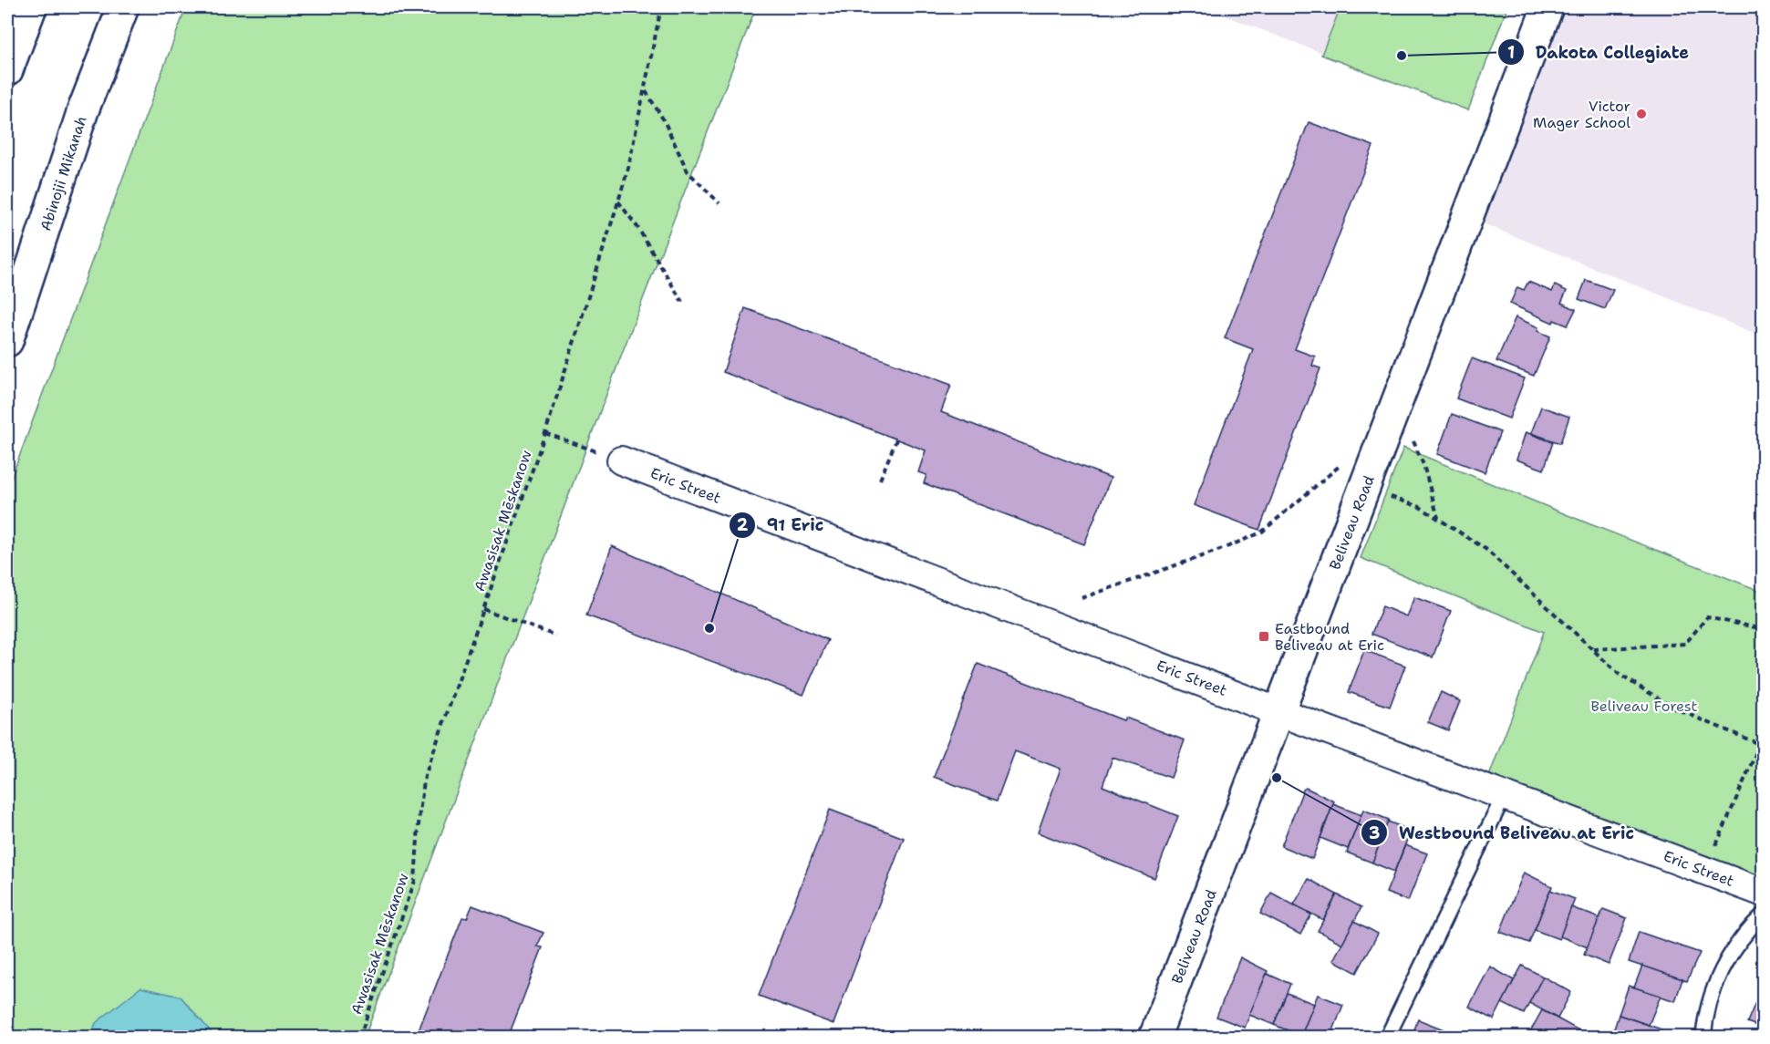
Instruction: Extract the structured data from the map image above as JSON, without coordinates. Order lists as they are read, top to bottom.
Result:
{
  "streets": {
    "street": ["Abinojii Mikanah", "Eric Street", "Beliveau Road"],
    "path": ["Awasisak Mēskanow"]
  },
  "crossings": [
    ["Eric Street", "Beliveau Road"]
  ],
  "parks": ["Beliveau Forest"],
  "places": {
    "other": [
      "Dakota Collegiate",
      "Victor Mager School",
      "91 Eric",
      "Westbound Beliveau at Eric"
    ],
    "transit": ["Eastbound Beliveau at Eric"]
  }
}
